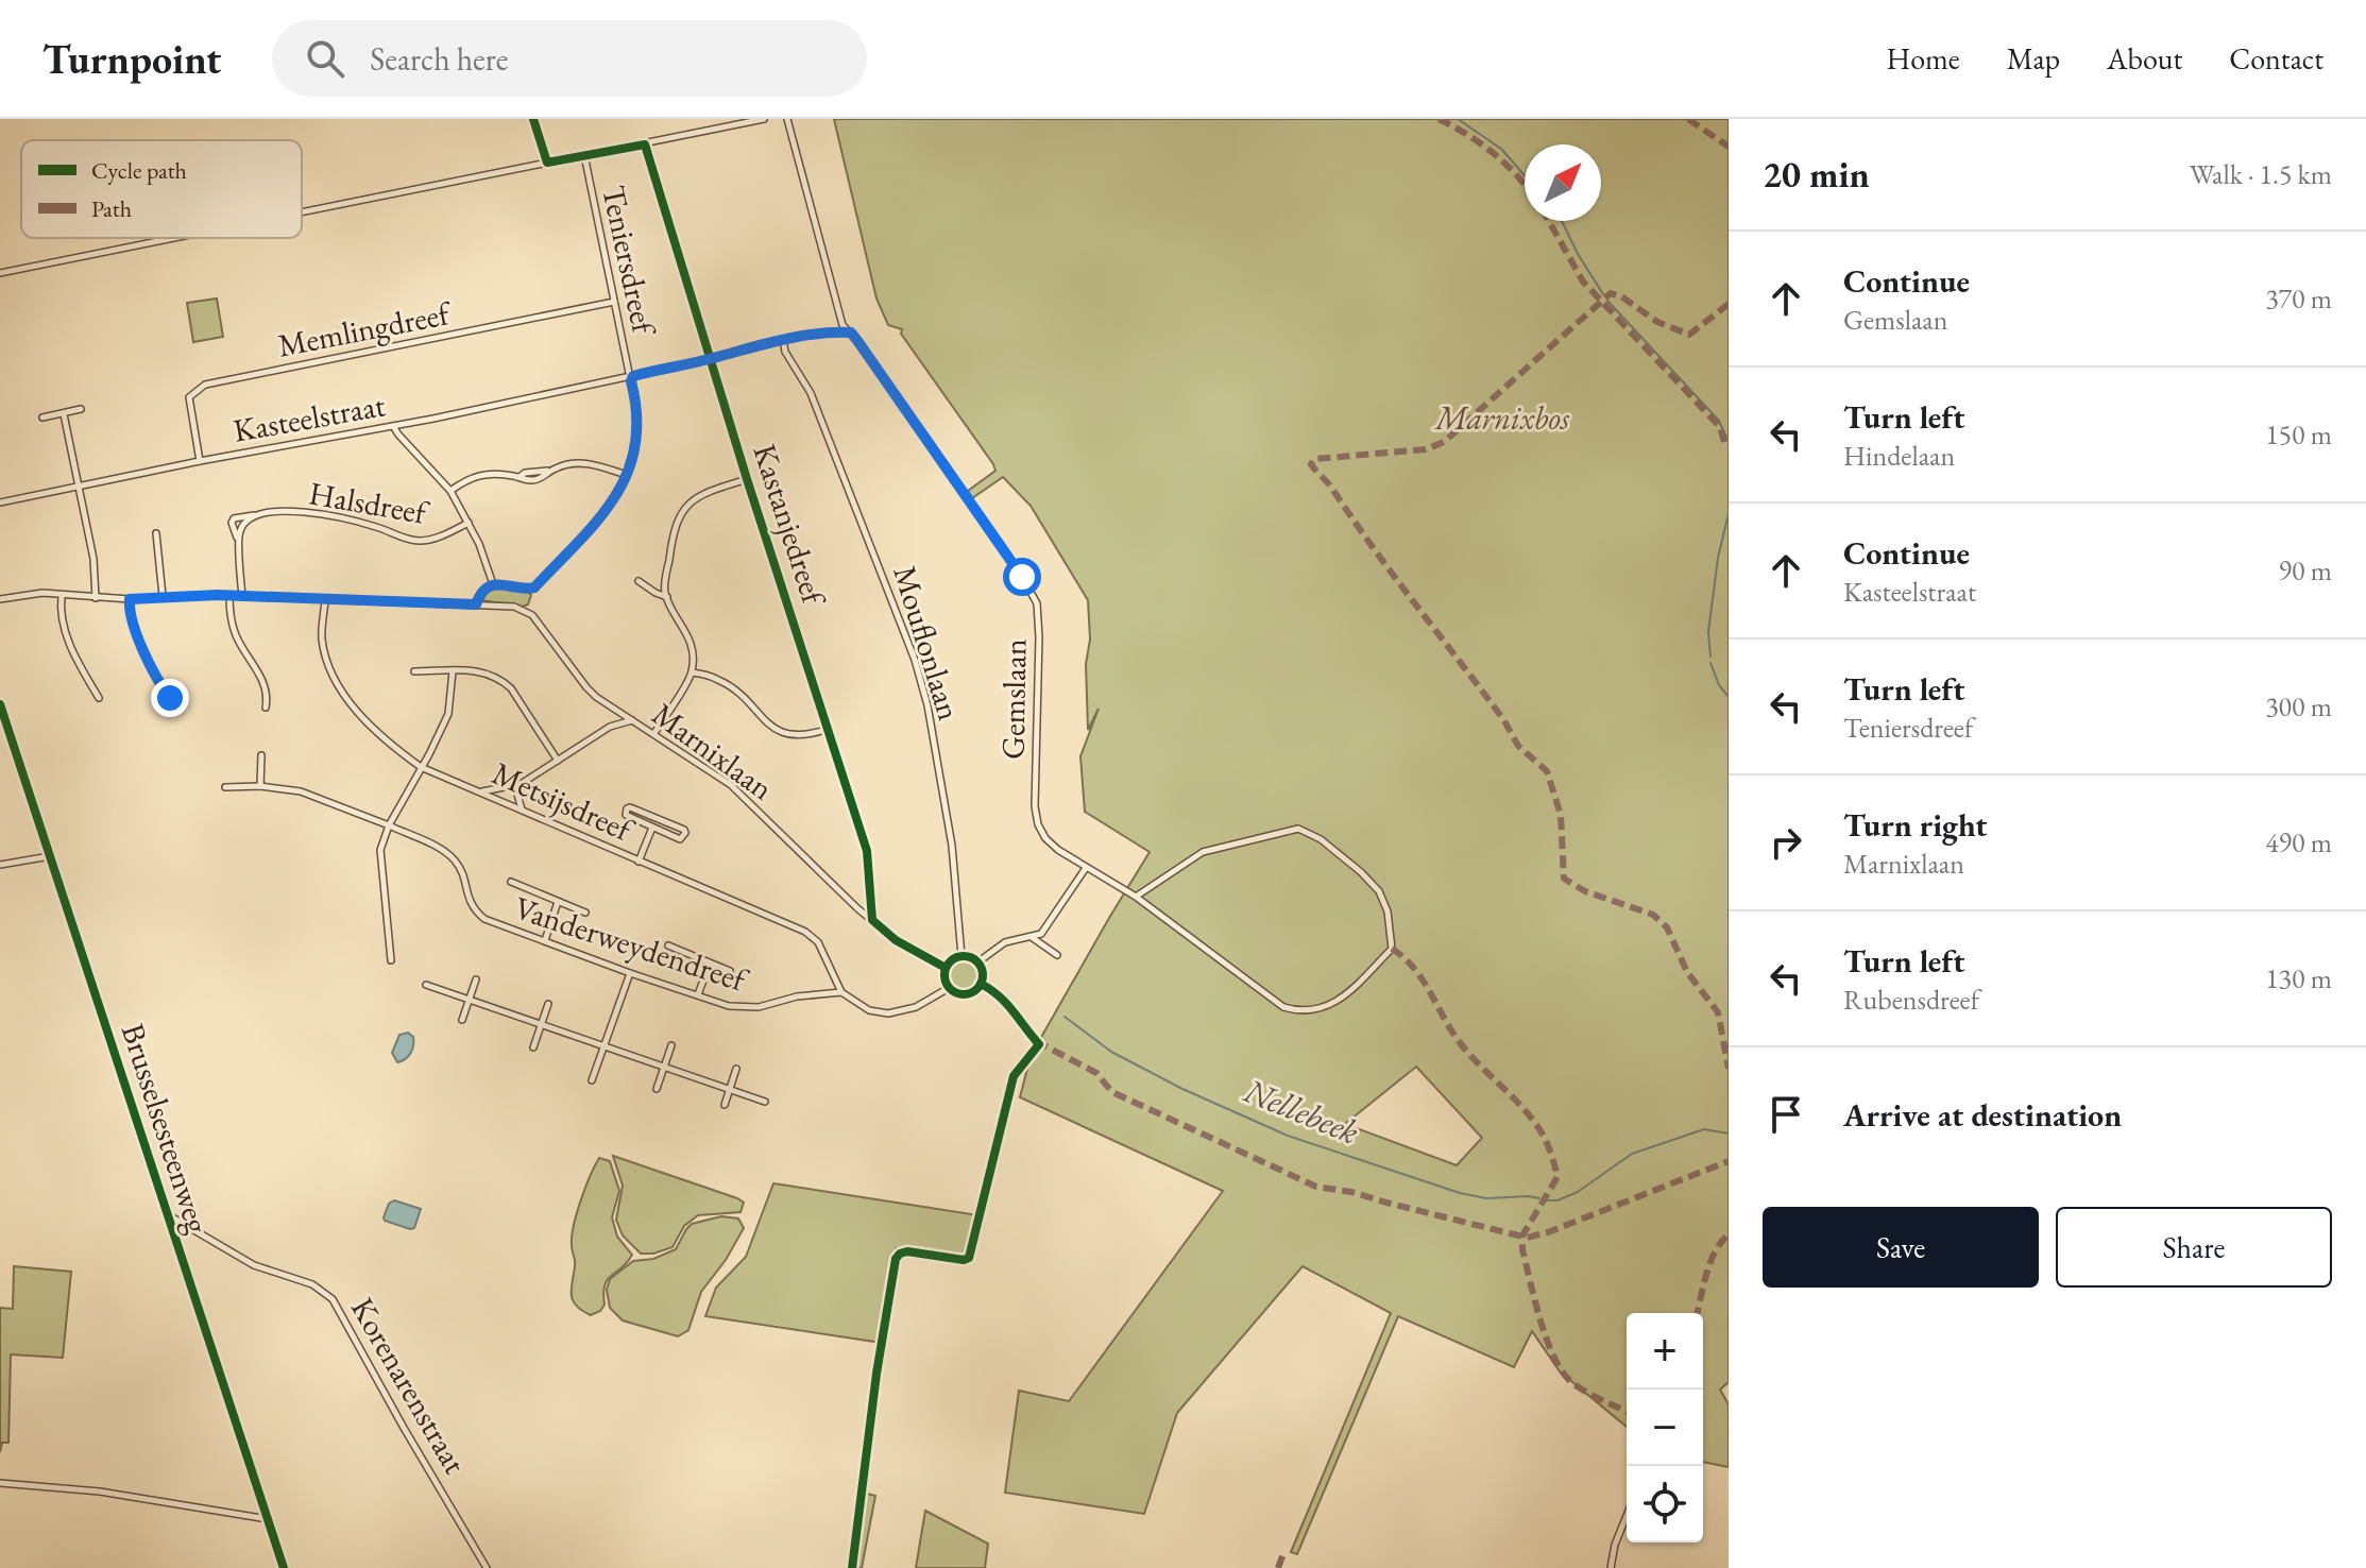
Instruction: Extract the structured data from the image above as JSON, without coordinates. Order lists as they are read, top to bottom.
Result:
{
  "streets": {
    "main road": ["Brusselsesteenweg"],
    "street": [
      "Teniersdreef",
      "Memlingdreef",
      "Kasteelstraat",
      "Halsdreef",
      "Kastanjedreef",
      "Mouflonlaan",
      "Gemslaan",
      "Marnixlaan",
      "Metsijsdreef",
      "Vanderweydendreef",
      "Korenarenstraat"
    ]
  },
  "crossings": [
    ["Teniersdreef", "Memlingdreef"],
    ["Teniersdreef", "Kasteelstraat"],
    ["Memlingdreef", "Kasteelstraat"],
    ["Kasteelstraat", "Kastanjedreef"],
    ["Kasteelstraat", "Mouflonlaan"],
    ["Kasteelstraat", "Gemslaan"],
    ["Kastanjedreef", "Marnixlaan"],
    ["Mouflonlaan", "Marnixlaan"],
    ["Marnixlaan", "Metsijsdreef"],
    ["Metsijsdreef", "Vanderweydendreef"],
    ["Brusselsesteenweg", "Korenarenstraat"]
  ],
  "water": ["Nellebeek"],
  "parks": ["Marnixbos"],
  "legend": ["Cycle path", "Path"],
  "north": "top right",
  "page": {
    "header": "Turnpoint",
    "search": "Search here",
    "nav": [
      "Home",
      "Map",
      "About",
      "Contact"
    ],
    "heading": ["20 min", "Walk · 1.5 km"],
    "list": [
      ["Continue", "Gemslaan", "370 m"],
      ["Turn left", "Hindelaan", "150 m"],
      ["Continue", "Kasteelstraat", "90 m"],
      ["Turn left", "Teniersdreef", "300 m"],
      ["Turn right", "Marnixlaan", "490 m"],
      ["Turn left", "Rubensdreef", "130 m"],
      "Arrive at destination"
    ],
    "buttons": ["Save", "Share"],
    "map_buttons": ["+", "−"]
  }
}
